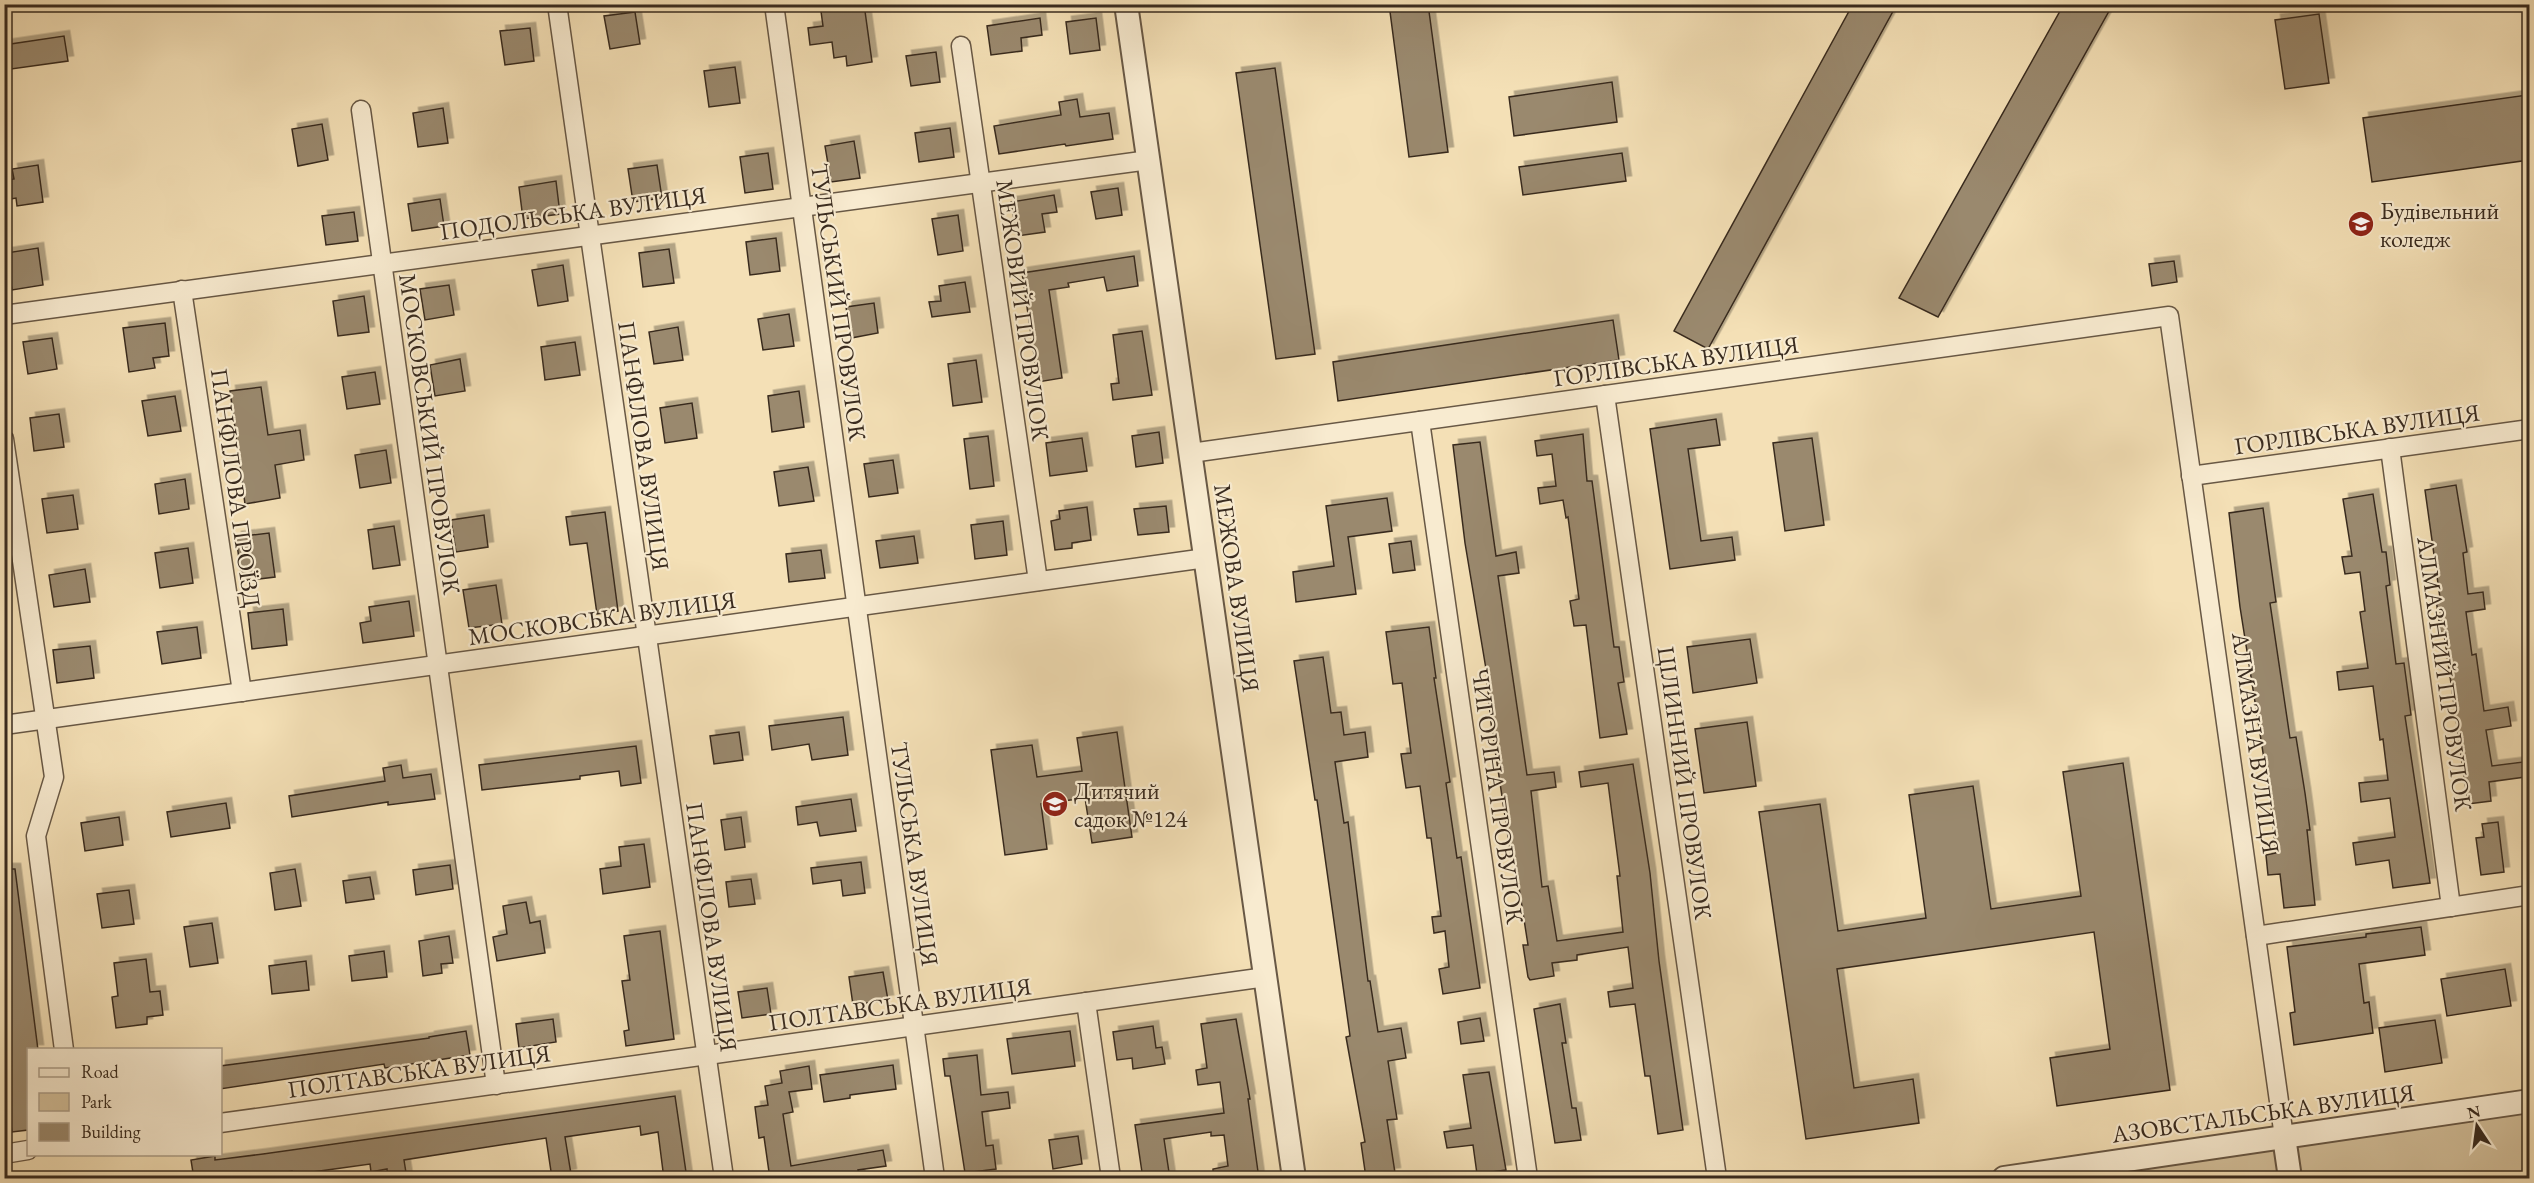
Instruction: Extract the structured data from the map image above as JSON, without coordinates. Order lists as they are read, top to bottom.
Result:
{
  "streets": {
    "street": [
      "ПОДОЛЬСЬКА ВУЛИЦЯ",
      "ТУЛЬСЬКИЙ ПРОВУЛОК",
      "МЕЖОВИЙ ПРОВУЛОК",
      "ГОРЛІВСЬКА ВУЛИЦЯ",
      "МОСКОВСЬКИЙ ПРОВУЛОК",
      "ПАНФІЛОВА ВУЛИЦЯ",
      "ПАНФІЛОВА ПРОЇЗД",
      "МЕЖОВА ВУЛИЦЯ",
      "МОСКОВСЬКА ВУЛИЦЯ",
      "АЛМАЗНИЙ ПРОВУЛОК",
      "АЛМАЗНА ВУЛИЦЯ",
      "ЦІЛИННИЙ ПРОВУЛОК",
      "ЧИГОРІНА ПРОВУЛОК",
      "ТУЛЬСЬКА ВУЛИЦЯ",
      "ПОЛТАВСЬКА ВУЛИЦЯ",
      "АЗОВСТАЛЬСЬКА ВУЛИЦЯ"
    ]
  },
  "crossings": [
    ["ПОДОЛЬСЬКА ВУЛИЦЯ", "ТУЛЬСЬКИЙ ПРОВУЛОК"],
    ["ПОДОЛЬСЬКА ВУЛИЦЯ", "МЕЖОВИЙ ПРОВУЛОК"],
    ["ПОДОЛЬСЬКА ВУЛИЦЯ", "МОСКОВСЬКИЙ ПРОВУЛОК"],
    ["ПОДОЛЬСЬКА ВУЛИЦЯ", "ПАНФІЛОВА ВУЛИЦЯ"],
    ["ПОДОЛЬСЬКА ВУЛИЦЯ", "ПАНФІЛОВА ПРОЇЗД"],
    ["ПОДОЛЬСЬКА ВУЛИЦЯ", "МЕЖОВА ВУЛИЦЯ"],
    ["ТУЛЬСЬКИЙ ПРОВУЛОК", "МОСКОВСЬКА ВУЛИЦЯ"],
    ["ТУЛЬСЬКИЙ ПРОВУЛОК", "ТУЛЬСЬКА ВУЛИЦЯ"],
    ["МЕЖОВИЙ ПРОВУЛОК", "МОСКОВСЬКА ВУЛИЦЯ"],
    ["ГОРЛІВСЬКА ВУЛИЦЯ", "МЕЖОВА ВУЛИЦЯ"],
    ["ГОРЛІВСЬКА ВУЛИЦЯ", "АЛМАЗНИЙ ПРОВУЛОК"],
    ["ГОРЛІВСЬКА ВУЛИЦЯ", "АЛМАЗНА ВУЛИЦЯ"],
    ["ГОРЛІВСЬКА ВУЛИЦЯ", "ЦІЛИННИЙ ПРОВУЛОК"],
    ["ГОРЛІВСЬКА ВУЛИЦЯ", "ЧИГОРІНА ПРОВУЛОК"],
    ["МОСКОВСЬКИЙ ПРОВУЛОК", "МОСКОВСЬКА ВУЛИЦЯ"],
    ["МОСКОВСЬКИЙ ПРОВУЛОК", "ПОЛТАВСЬКА ВУЛИЦЯ"],
    ["ПАНФІЛОВА ВУЛИЦЯ", "МОСКОВСЬКА ВУЛИЦЯ"],
    ["ПАНФІЛОВА ВУЛИЦЯ", "ПОЛТАВСЬКА ВУЛИЦЯ"],
    ["ПАНФІЛОВА ПРОЇЗД", "МОСКОВСЬКА ВУЛИЦЯ"],
    ["МЕЖОВА ВУЛИЦЯ", "МОСКОВСЬКА ВУЛИЦЯ"],
    ["МЕЖОВА ВУЛИЦЯ", "ПОЛТАВСЬКА ВУЛИЦЯ"],
    ["МОСКОВСЬКА ВУЛИЦЯ", "ТУЛЬСЬКА ВУЛИЦЯ"],
    ["АЛМАЗНА ВУЛИЦЯ", "АЗОВСТАЛЬСЬКА ВУЛИЦЯ"],
    ["ТУЛЬСЬКА ВУЛИЦЯ", "ПОЛТАВСЬКА ВУЛИЦЯ"]
  ],
  "places": {
    "school or university": ["Будівельний коледж", "Дитячий садок №124"]
  },
  "legend": ["Road", "Park", "Building"],
  "north": "top"
}
